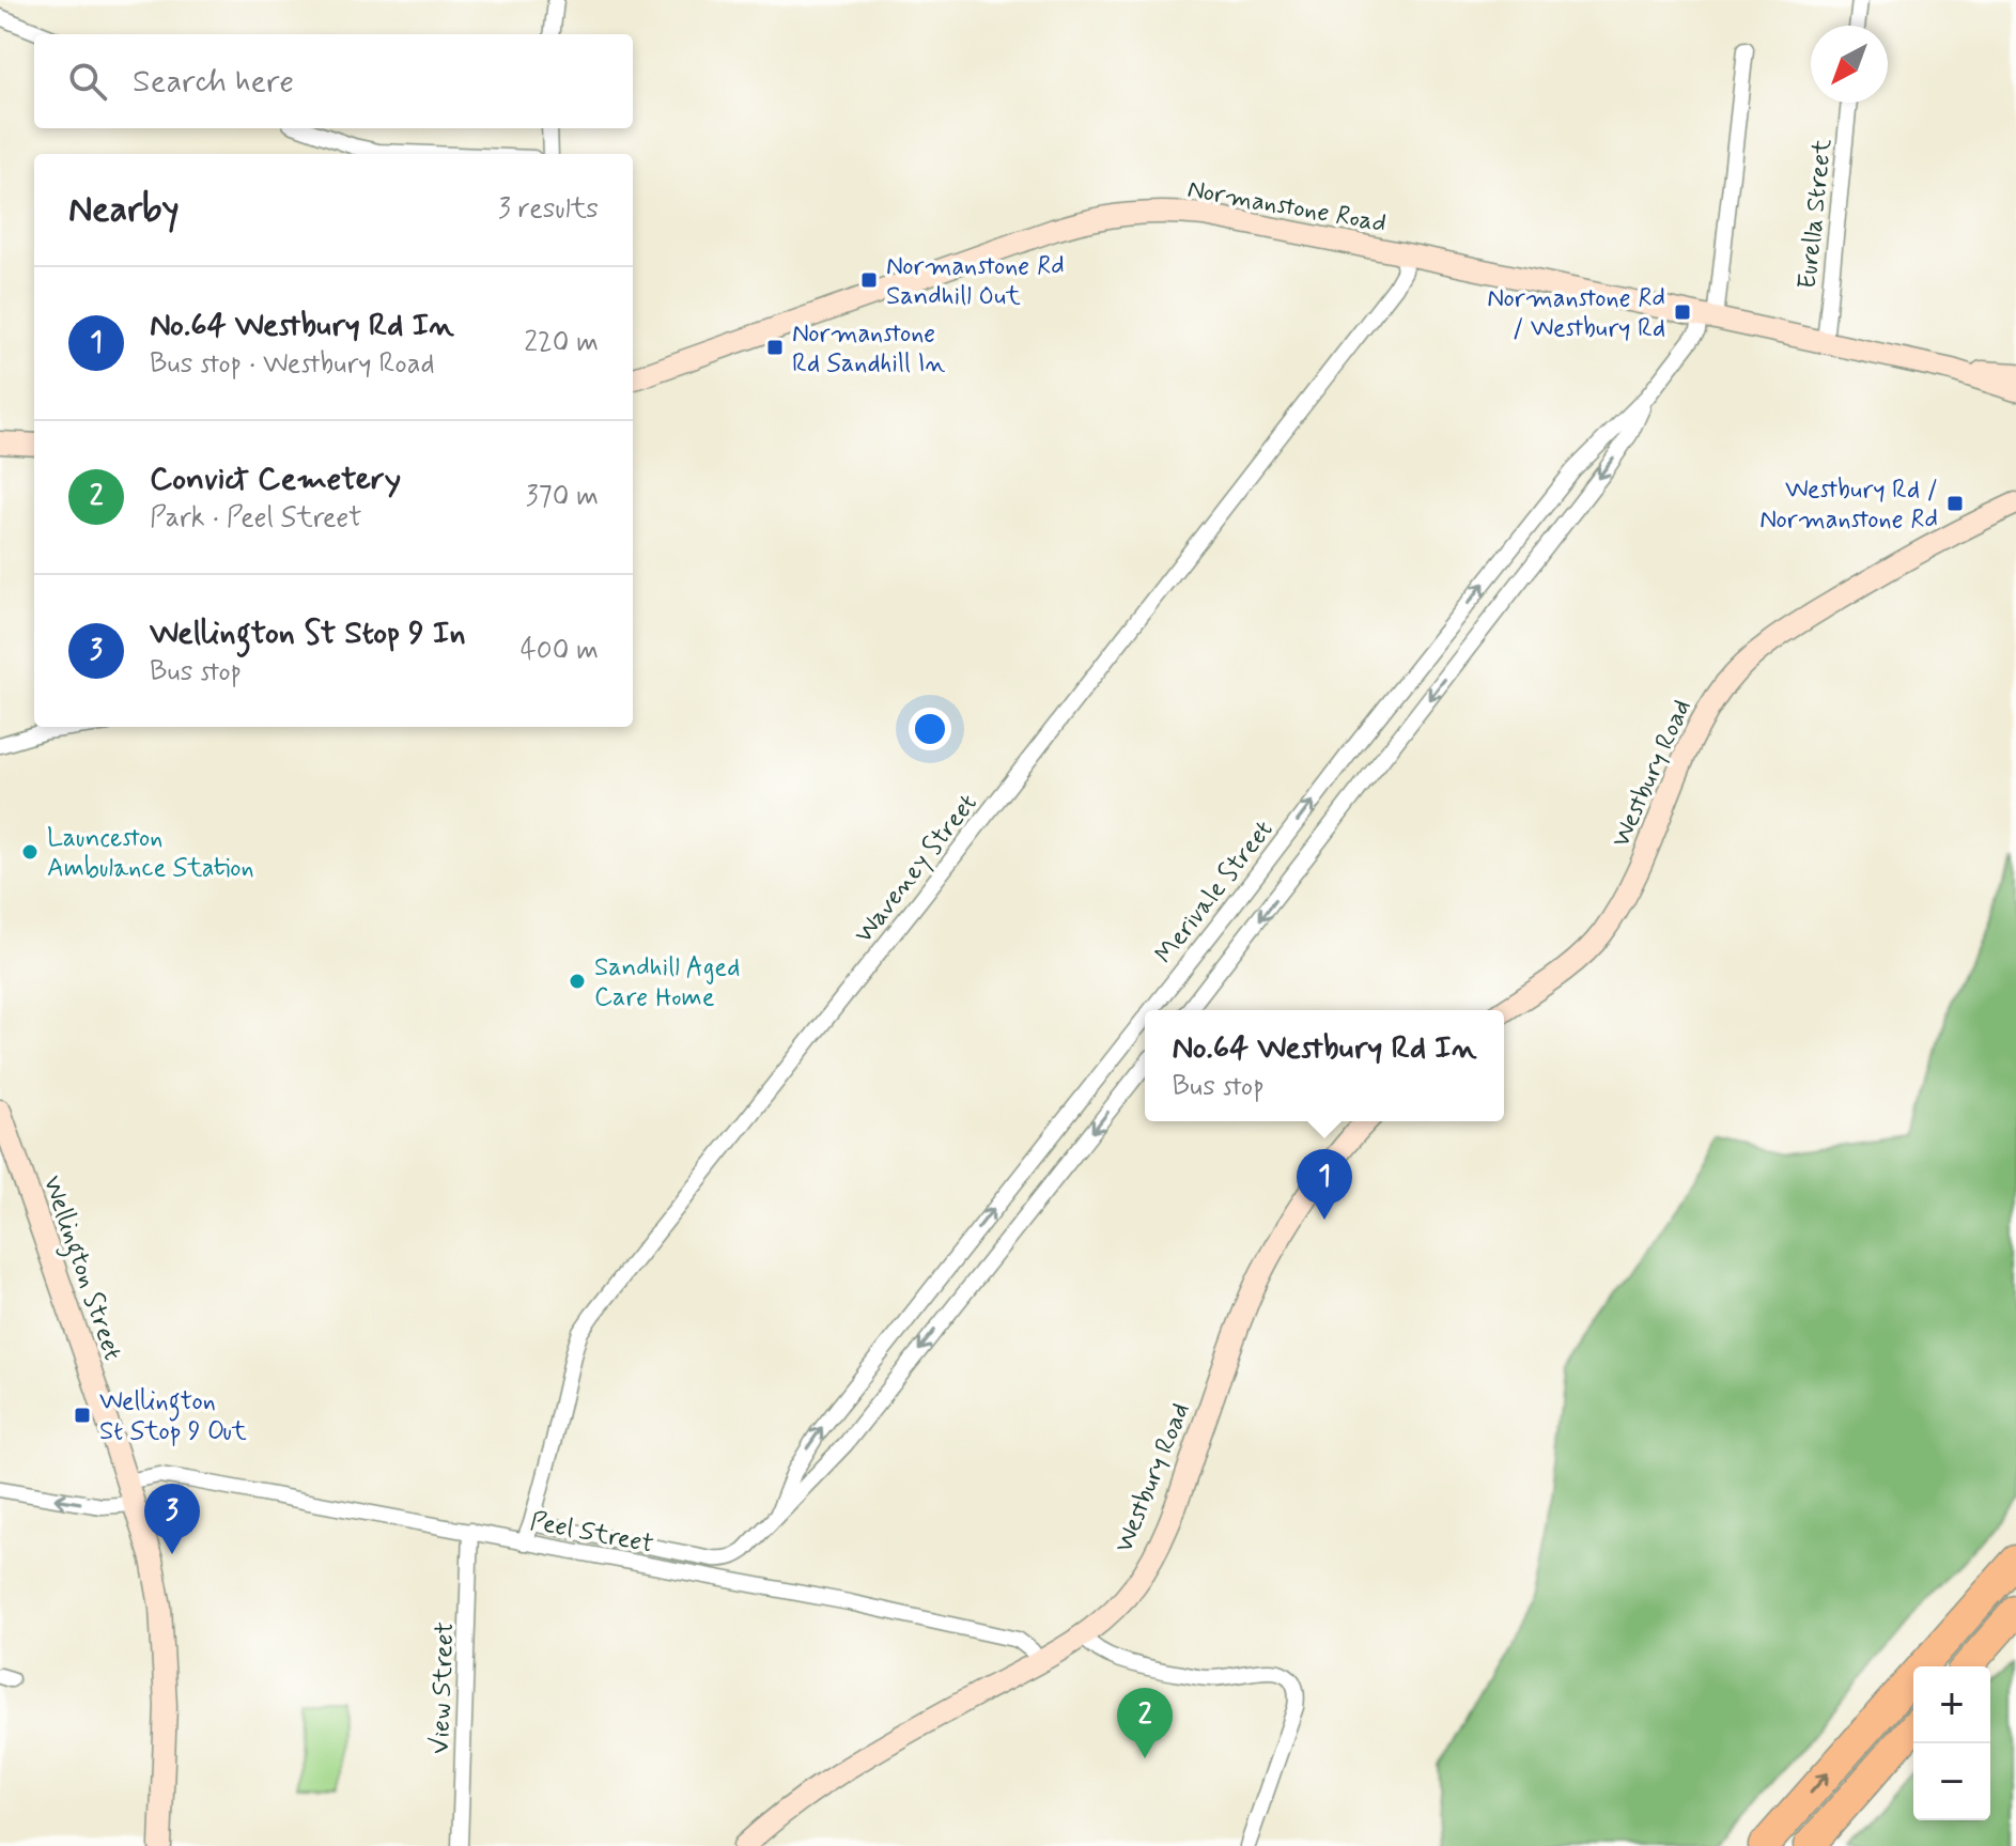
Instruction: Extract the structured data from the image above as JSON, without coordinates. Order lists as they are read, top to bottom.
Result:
{
  "streets": {
    "main road": ["Normanstone Road", "Westbury Road", "Wellington Street"],
    "street": [
      "Eurella Street",
      "Waveney Street",
      "Merivale Street",
      "Peel Street",
      "View Street"
    ]
  },
  "crossings": [
    ["Normanstone Road", "Eurella Street"],
    ["Normanstone Road", "Waveney Street"],
    ["Normanstone Road", "Merivale Street"],
    ["Westbury Road", "Peel Street"],
    ["Waveney Street", "Merivale Street"],
    ["Waveney Street", "Peel Street"],
    ["Wellington Street", "Peel Street"],
    ["Peel Street", "View Street"]
  ],
  "places": {
    "transit": [
      "Normanstone Rd Sandhill Out",
      "Normanstone Rd / Westbury Rd",
      "Normanstone Rd Sandhill In",
      "Westbury Rd / Normanstone Rd",
      "Wellington St Stop 9 Out"
    ],
    "other": ["Launceston Ambulance Station", "Sandhill Aged Care Home"]
  },
  "north": "bottom left",
  "page": {
    "search": "Search here",
    "heading": ["Nearby", "3 results"],
    "list": [
      {
        "mark": "1",
        "name": "No.64 Westbury Rd In",
        "note": "Bus stop · Westbury Road",
        "value": "220 m"
      },
      {
        "mark": "2",
        "name": "Convict Cemetery",
        "note": "Park · Peel Street",
        "value": "370 m"
      },
      {
        "mark": "3",
        "name": "Wellington St Stop 9 In",
        "note": "Bus stop",
        "value": "400 m"
      }
    ],
    "popup": ["No.64 Westbury Rd In", "Bus stop"],
    "pins": ["1", "3", "2"],
    "map_buttons": ["+", "−"]
  }
}
